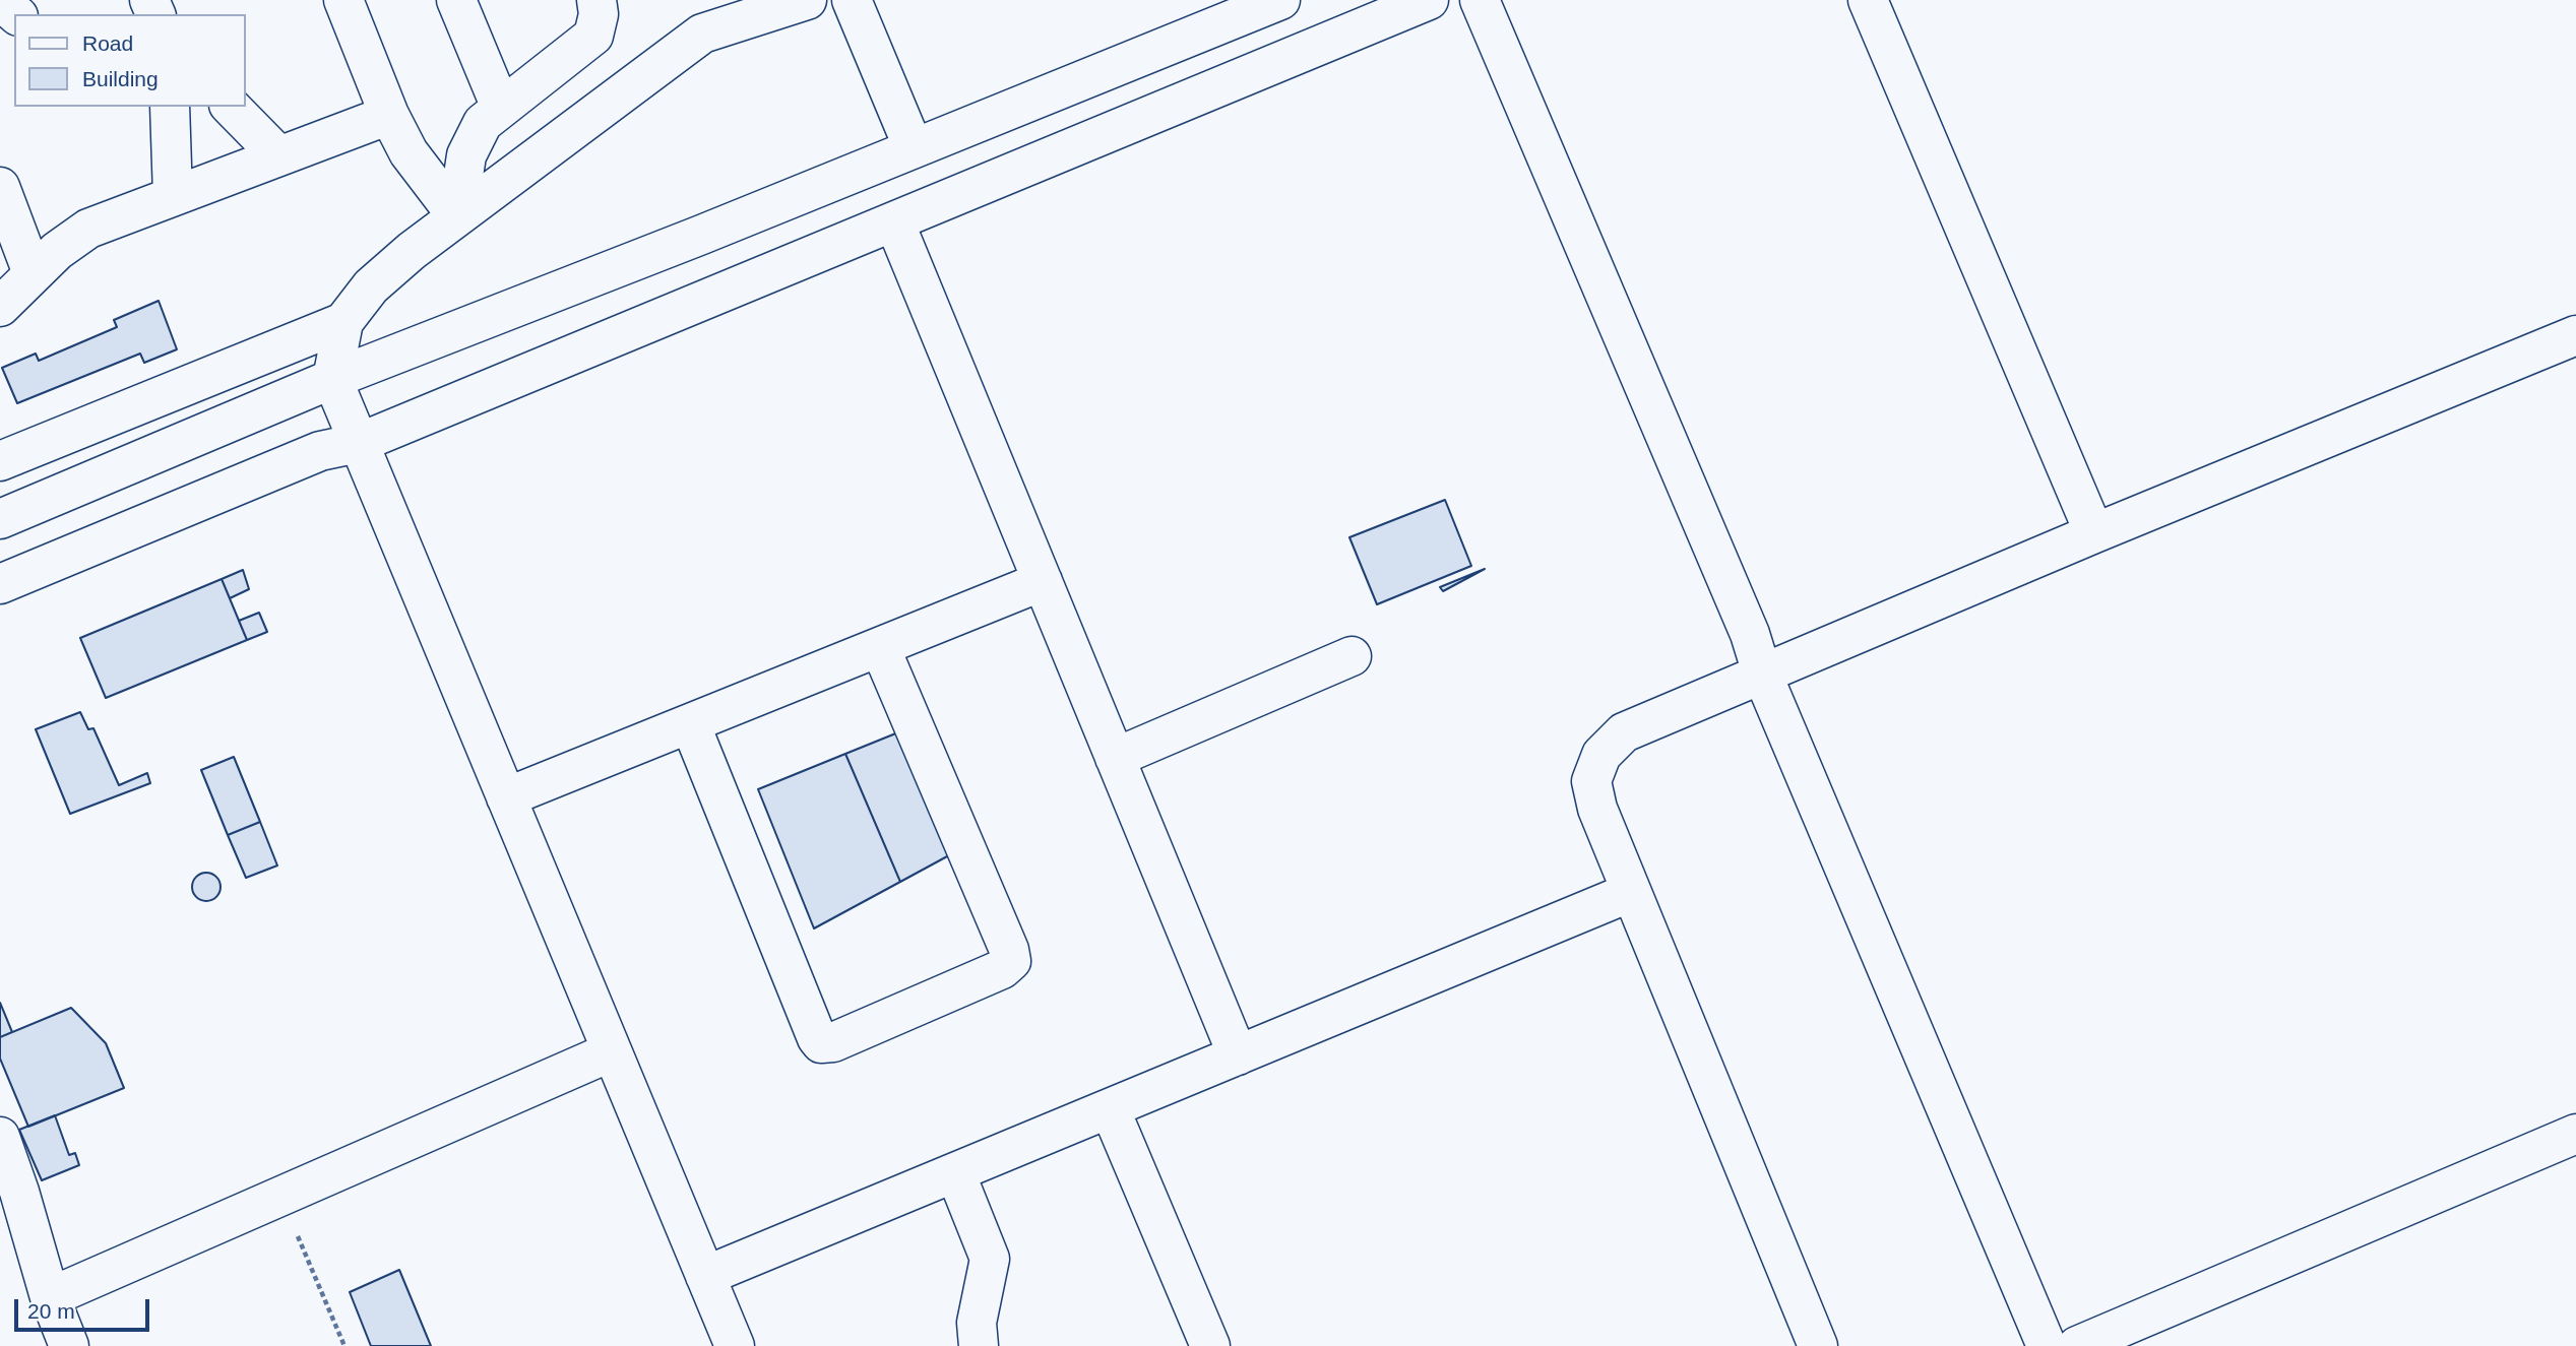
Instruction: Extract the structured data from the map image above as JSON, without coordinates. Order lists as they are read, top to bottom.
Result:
{
  "legend": ["Road", "Building"],
  "scale_bar": "20 m"
}
